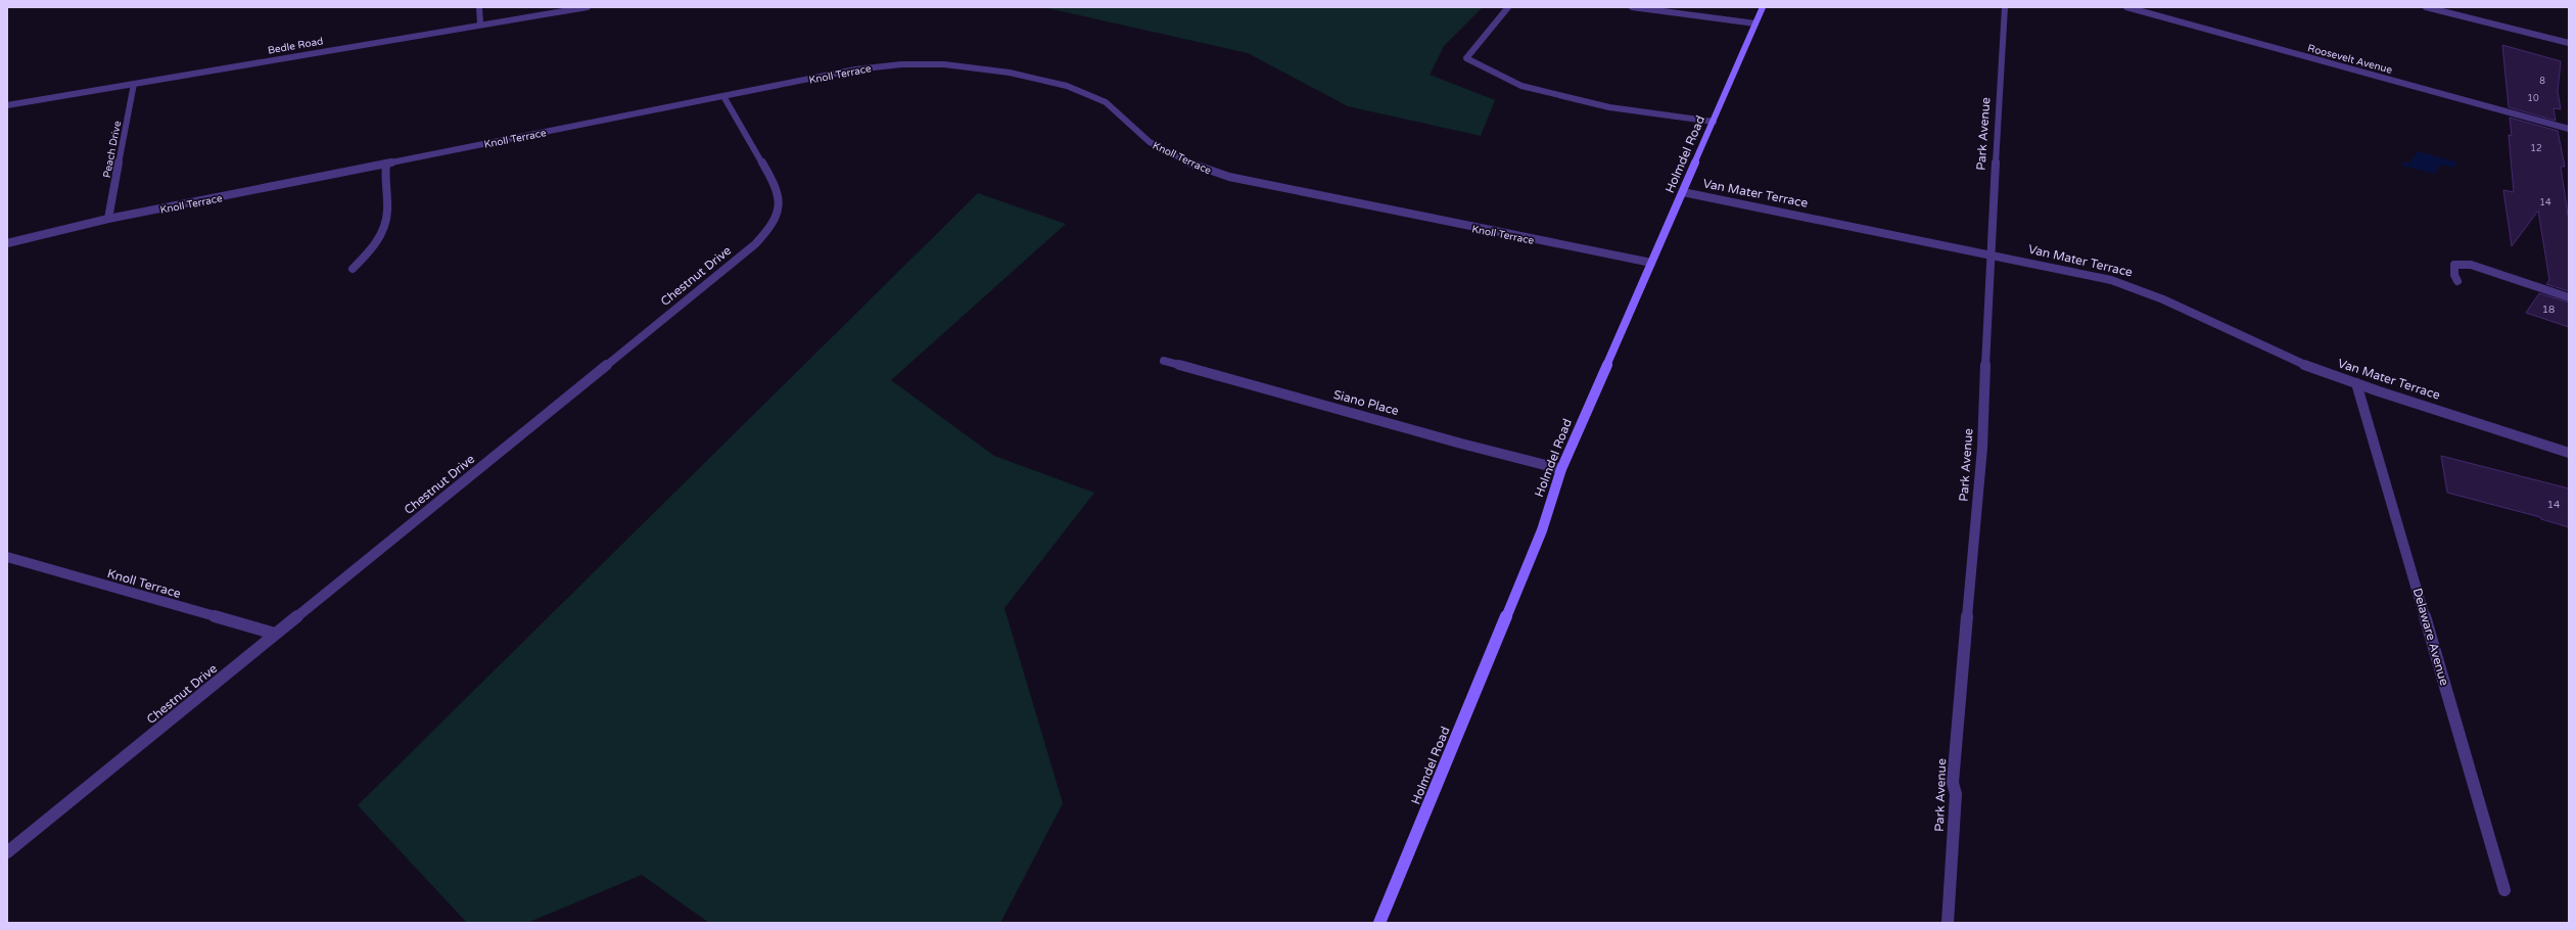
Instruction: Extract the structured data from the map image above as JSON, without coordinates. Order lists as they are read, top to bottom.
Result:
{
  "streets": {
    "main road": ["Holmdel Road"],
    "street": [
      "Bedle Road",
      "Roosevelt Avenue",
      "Knoll Terrace",
      "Park Avenue",
      "Peach Drive",
      "Van Mater Terrace",
      "Chestnut Drive",
      "Siano Place",
      "Delaware Avenue"
    ]
  },
  "crossings": [
    ["Bedle Road", "Peach Drive"],
    ["Knoll Terrace", "Peach Drive"],
    ["Knoll Terrace", "Holmdel Road"],
    ["Knoll Terrace", "Chestnut Drive"],
    ["Park Avenue", "Van Mater Terrace"],
    ["Holmdel Road", "Van Mater Terrace"],
    ["Holmdel Road", "Siano Place"],
    ["Van Mater Terrace", "Delaware Avenue"]
  ],
  "house_numbers": [
    "8",
    "10",
    "12",
    "14",
    "18",
    "14"
  ]
}
